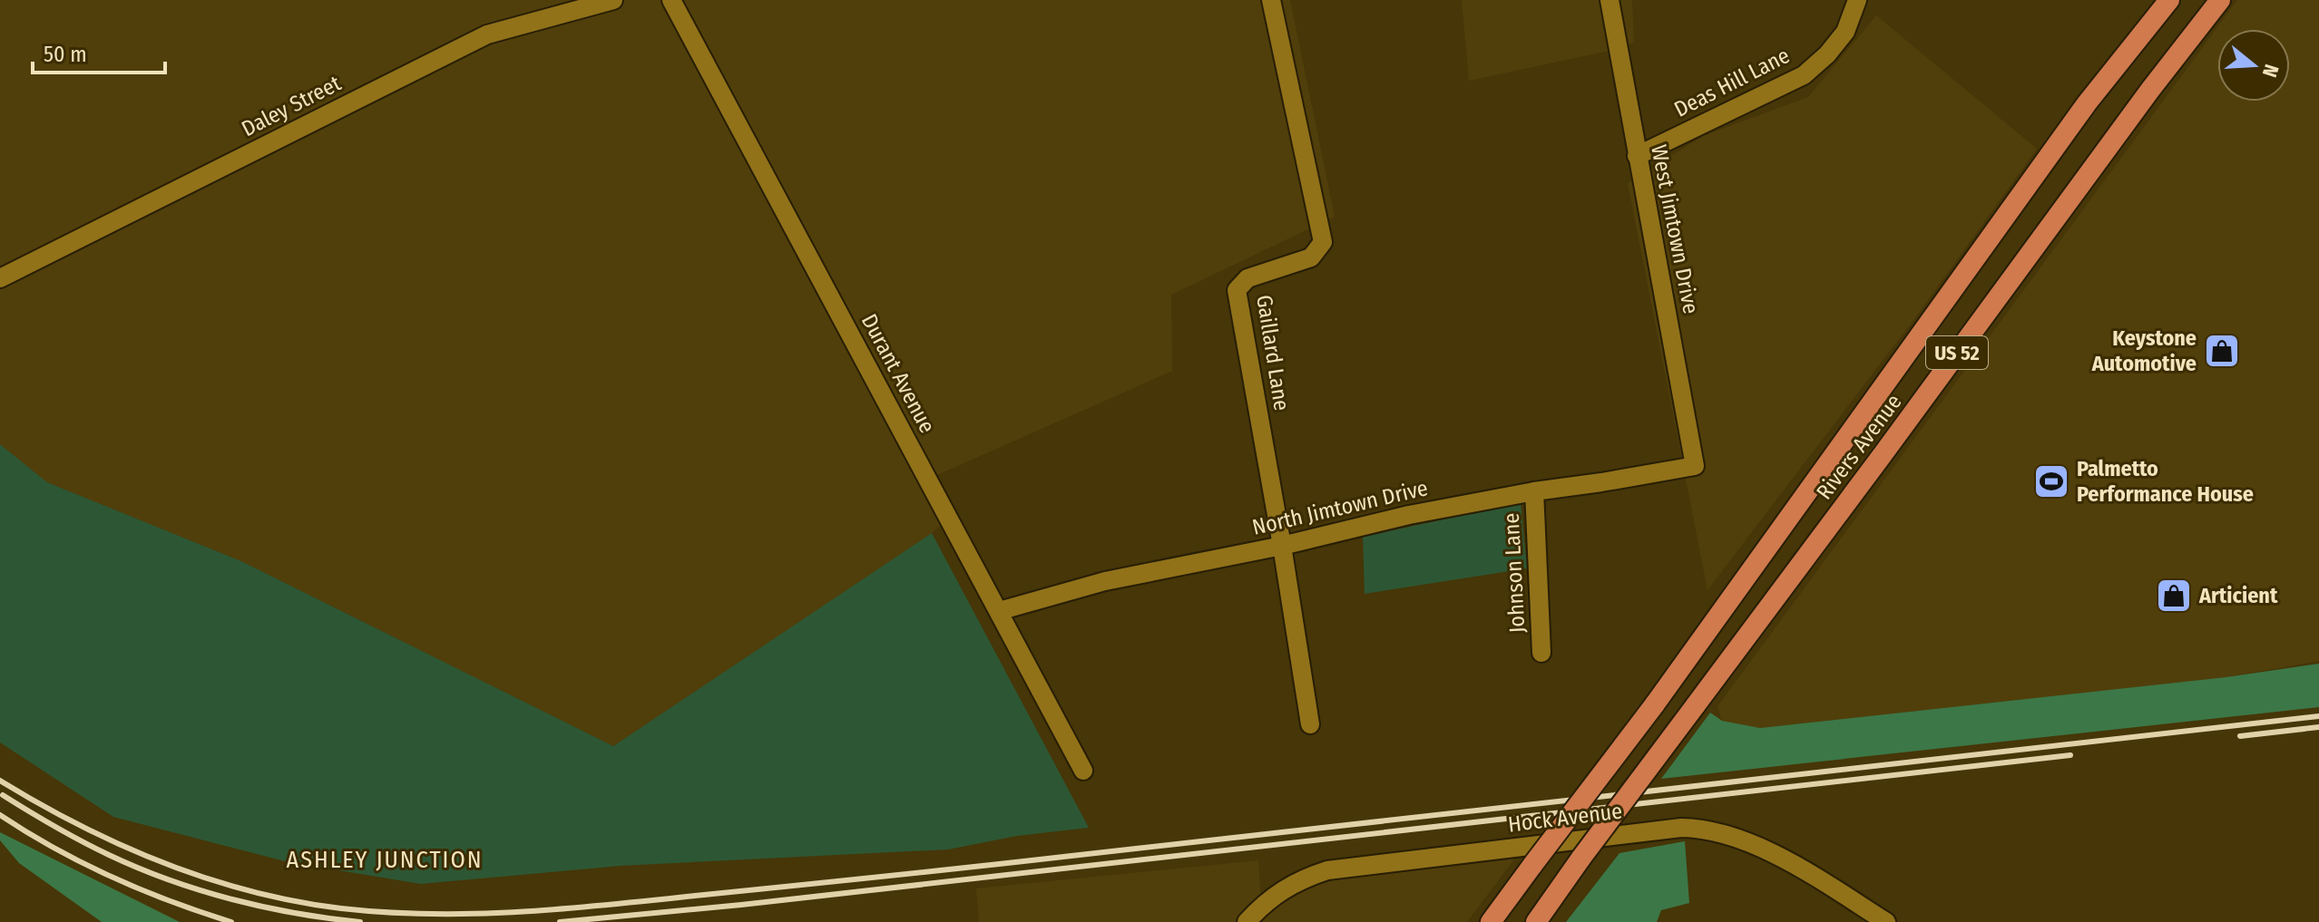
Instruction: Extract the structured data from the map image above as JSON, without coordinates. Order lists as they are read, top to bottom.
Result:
{
  "streets": {
    "main road": ["US 52", "Rivers Avenue"],
    "street": [
      "Deas Hill Lane",
      "Daley Street",
      "West Jimtown Drive",
      "Gaillard Lane",
      "Durant Avenue",
      "North Jimtown Drive",
      "Johnson Lane",
      "Hock Avenue"
    ]
  },
  "crossings": [
    ["Deas Hill Lane", "West Jimtown Drive"],
    ["West Jimtown Drive", "North Jimtown Drive"],
    ["Gaillard Lane", "North Jimtown Drive"],
    ["Durant Avenue", "North Jimtown Drive"],
    ["North Jimtown Drive", "Johnson Lane"]
  ],
  "districts": ["ASHLEY JUNCTION"],
  "places": {
    "shop": ["Keystone Automotive", "Articient"],
    "sports": ["Palmetto Performance House"]
  },
  "scale_bar": "50 m",
  "north": "right"
}
